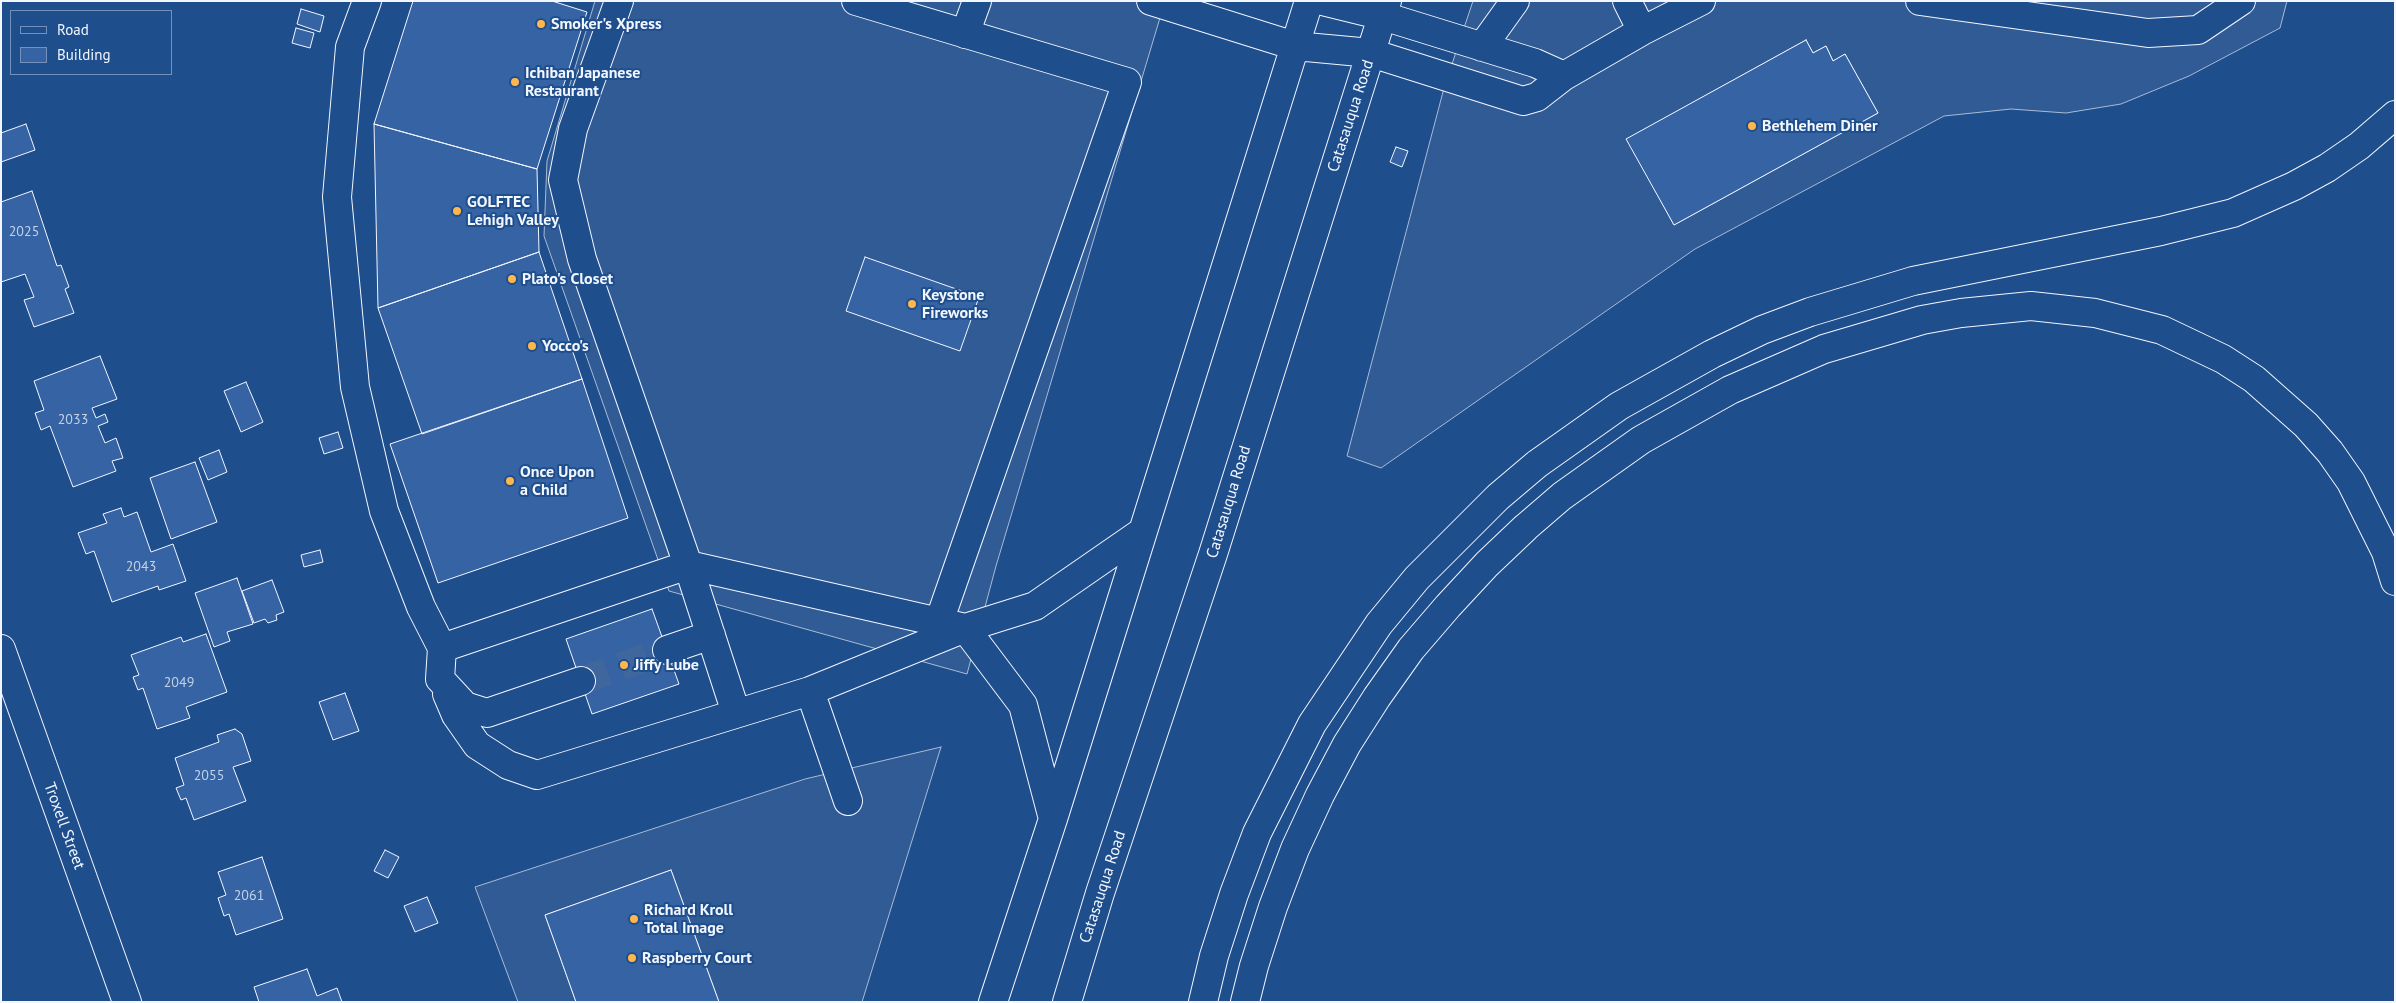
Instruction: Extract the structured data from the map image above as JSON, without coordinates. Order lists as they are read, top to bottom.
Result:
{
  "streets": {
    "main road": ["Catasauqua Road", "Troxell Street"]
  },
  "places": [
    "Smoker's Xpress",
    "Ichiban Japanese Restaurant",
    "Bethlehem Diner",
    "GOLFTEC Lehigh Valley",
    "Plato's Closet",
    "Keystone Fireworks",
    "Yocco's",
    "Once Upon a Child",
    "Jiffy Lube",
    "Richard Kroll Total Image",
    "Raspberry Court"
  ],
  "house_numbers": [
    "2025",
    "2033",
    "2043",
    "2049",
    "2055",
    "2061"
  ],
  "legend": ["Road", "Building"]
}
